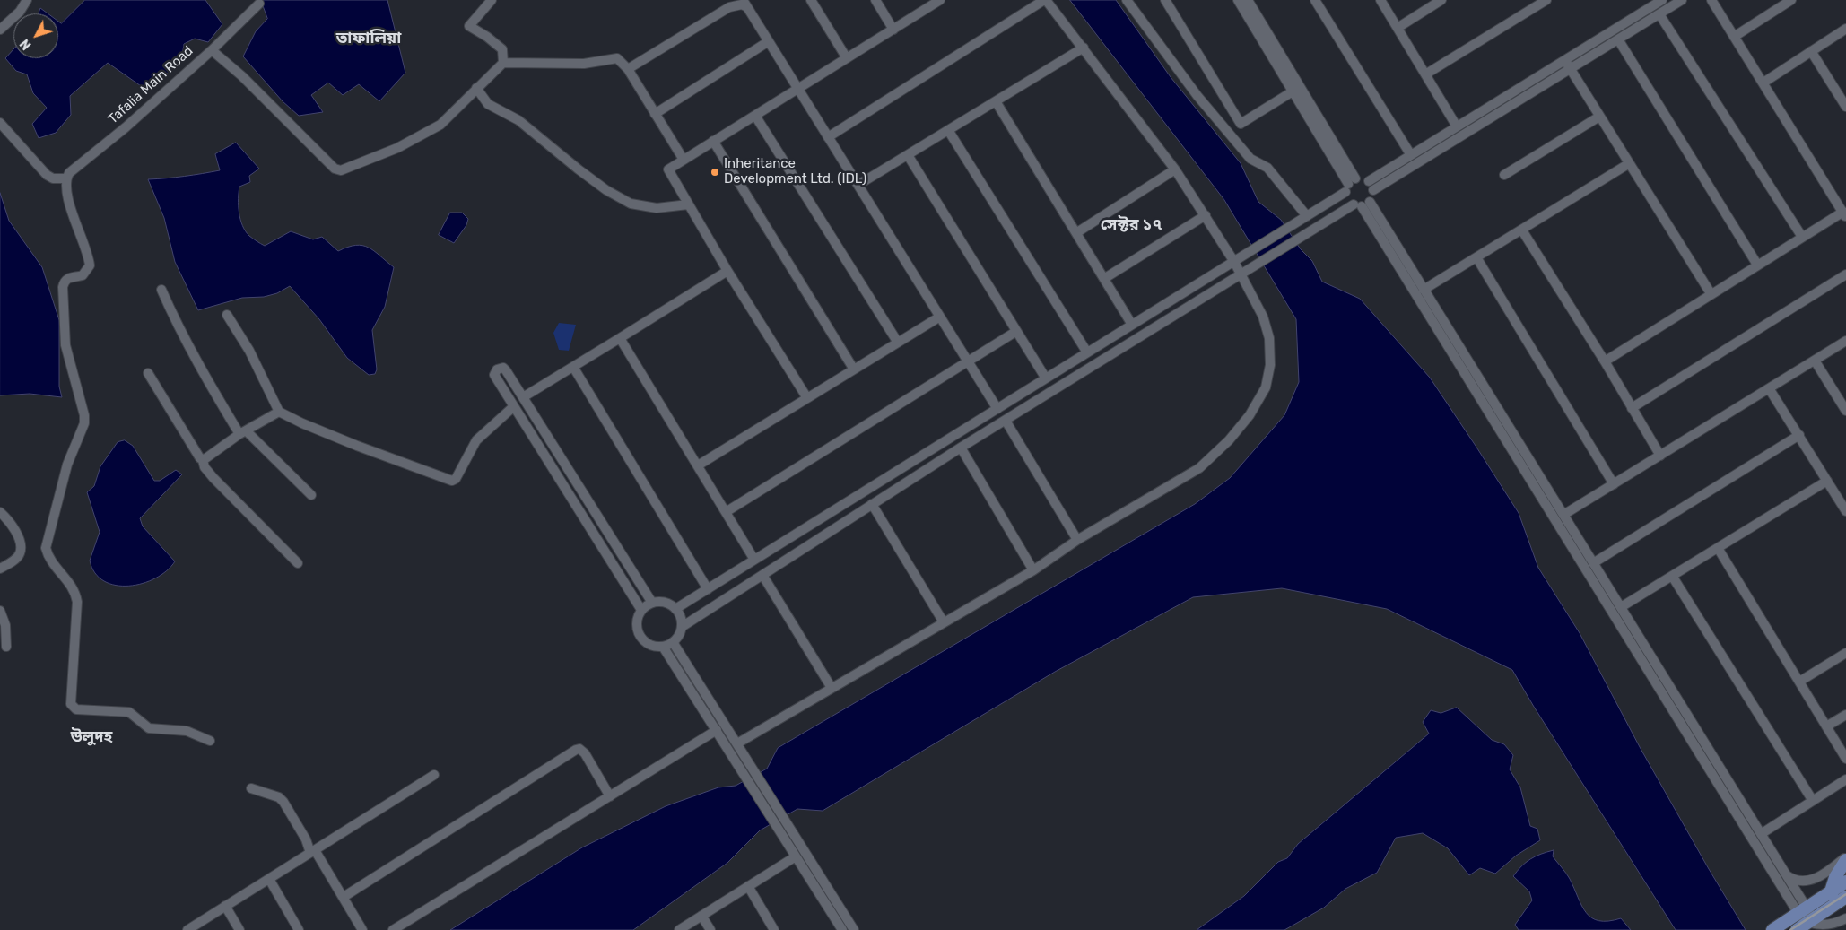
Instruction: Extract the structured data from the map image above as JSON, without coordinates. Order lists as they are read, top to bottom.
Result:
{
  "streets": {
    "street": ["Tafalia Main Road"]
  },
  "districts": ["তাফালিয়া", "সেক্টর ১৭", "উলুদহ"],
  "places": ["Inheritance Development Ltd. (IDL)"],
  "north": "bottom left"
}
